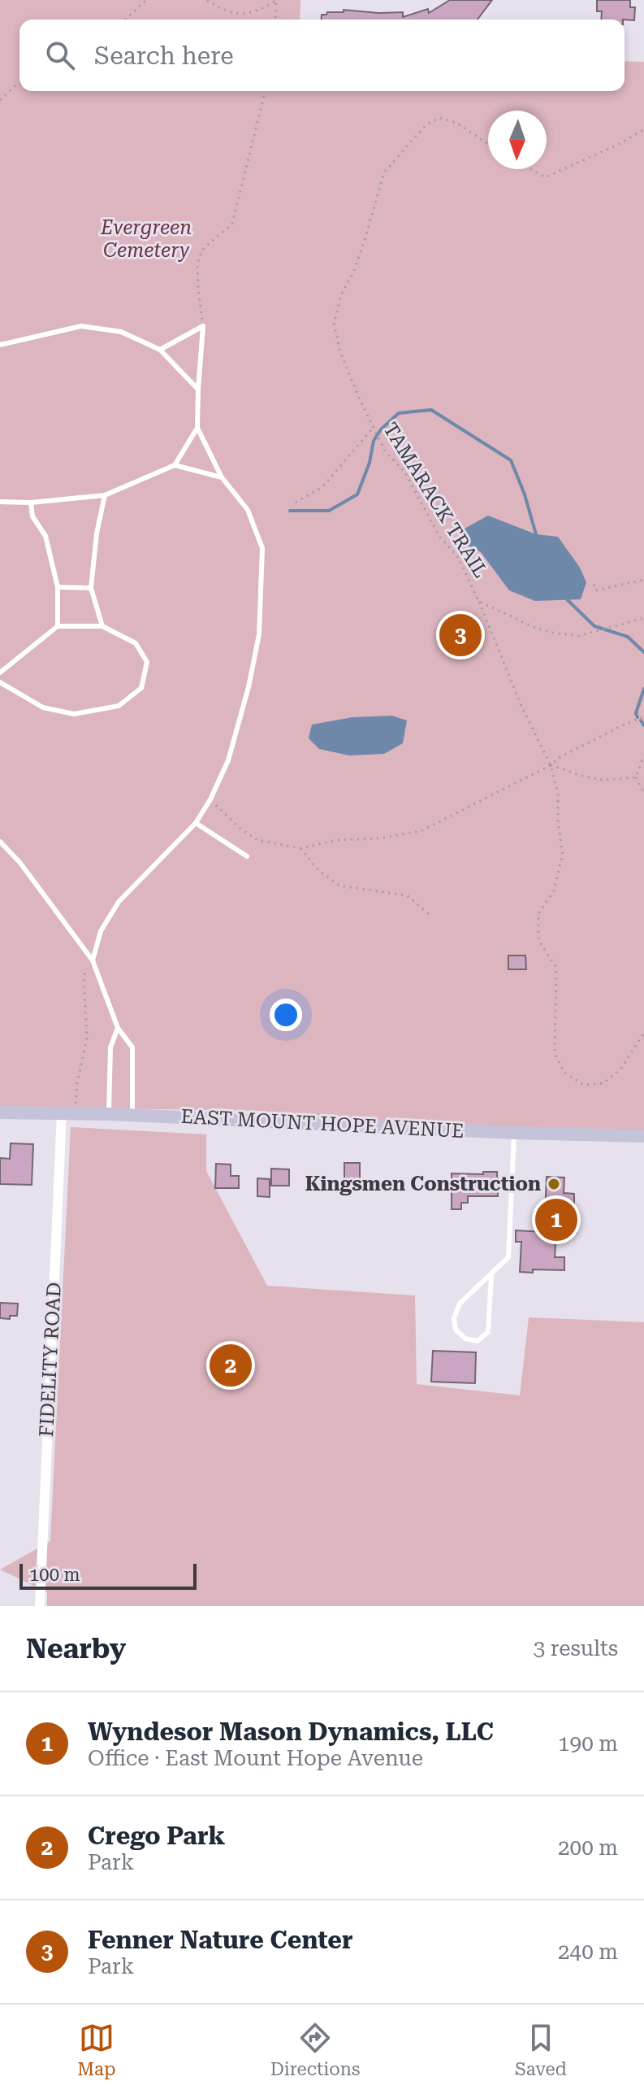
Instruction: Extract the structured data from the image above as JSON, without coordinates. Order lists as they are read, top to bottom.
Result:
{
  "streets": {
    "street": ["EAST MOUNT HOPE AVENUE", "FIDELITY ROAD"],
    "path": ["TAMARACK TRAIL"]
  },
  "crossings": [
    ["EAST MOUNT HOPE AVENUE", "FIDELITY ROAD"]
  ],
  "parks": ["Evergreen Cemetery"],
  "places": ["Kingsmen Construction"],
  "scale_bar": "100 m",
  "north": "bottom",
  "page": {
    "search": "Search here",
    "pins": ["3", "1", "2"],
    "scale": "100 m",
    "heading": ["Nearby", "3 results"],
    "list": [
      {
        "mark": "1",
        "name": "Wyndesor Mason Dynamics, LLC",
        "note": "Office · East Mount Hope Avenue",
        "value": "190 m"
      },
      {
        "mark": "2",
        "name": "Crego Park",
        "note": "Park",
        "value": "200 m"
      },
      {
        "mark": "3",
        "name": "Fenner Nature Center",
        "note": "Park",
        "value": "240 m"
      }
    ],
    "nav": ["Map", "Directions", "Saved"]
  }
}
